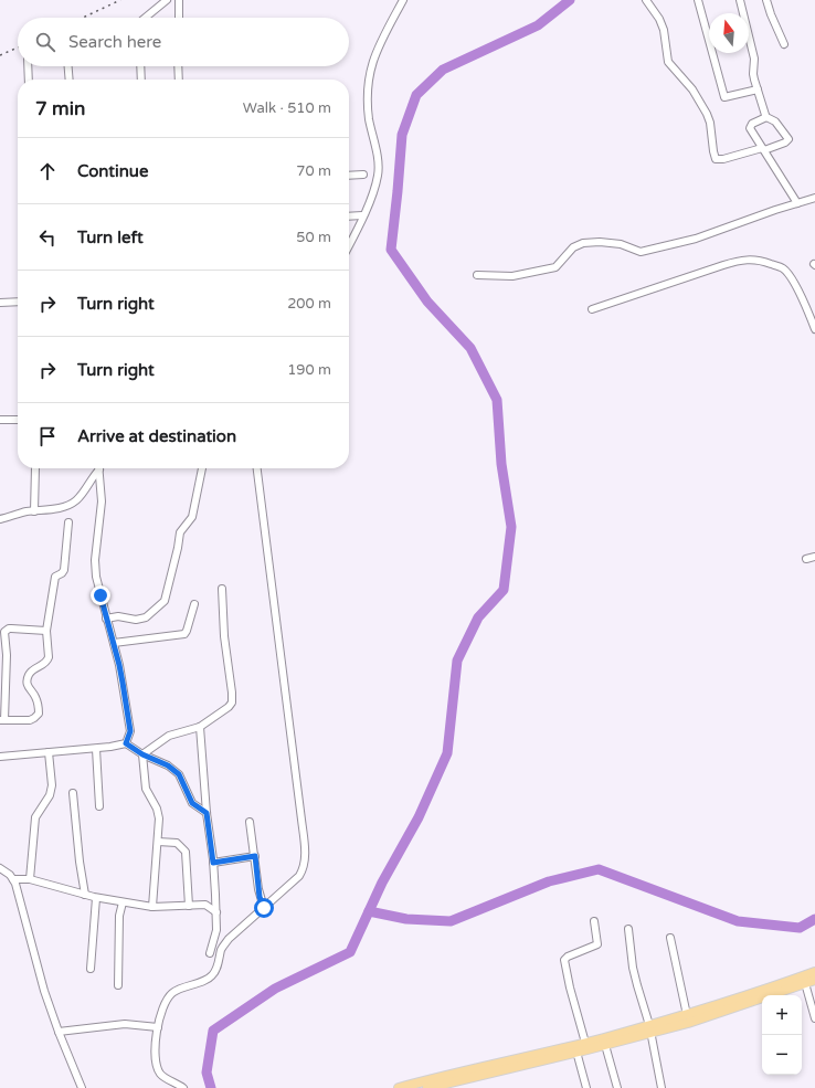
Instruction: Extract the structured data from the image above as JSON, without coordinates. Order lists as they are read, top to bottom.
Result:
{
  "north": "top",
  "page": {
    "search": "Search here",
    "heading": ["7 min", "Walk · 510 m"],
    "list": [
      ["Continue", "70 m"],
      ["Turn left", "50 m"],
      ["Turn right", "200 m"],
      ["Turn right", "190 m"],
      "Arrive at destination"
    ],
    "map_buttons": ["+", "−"]
  }
}
